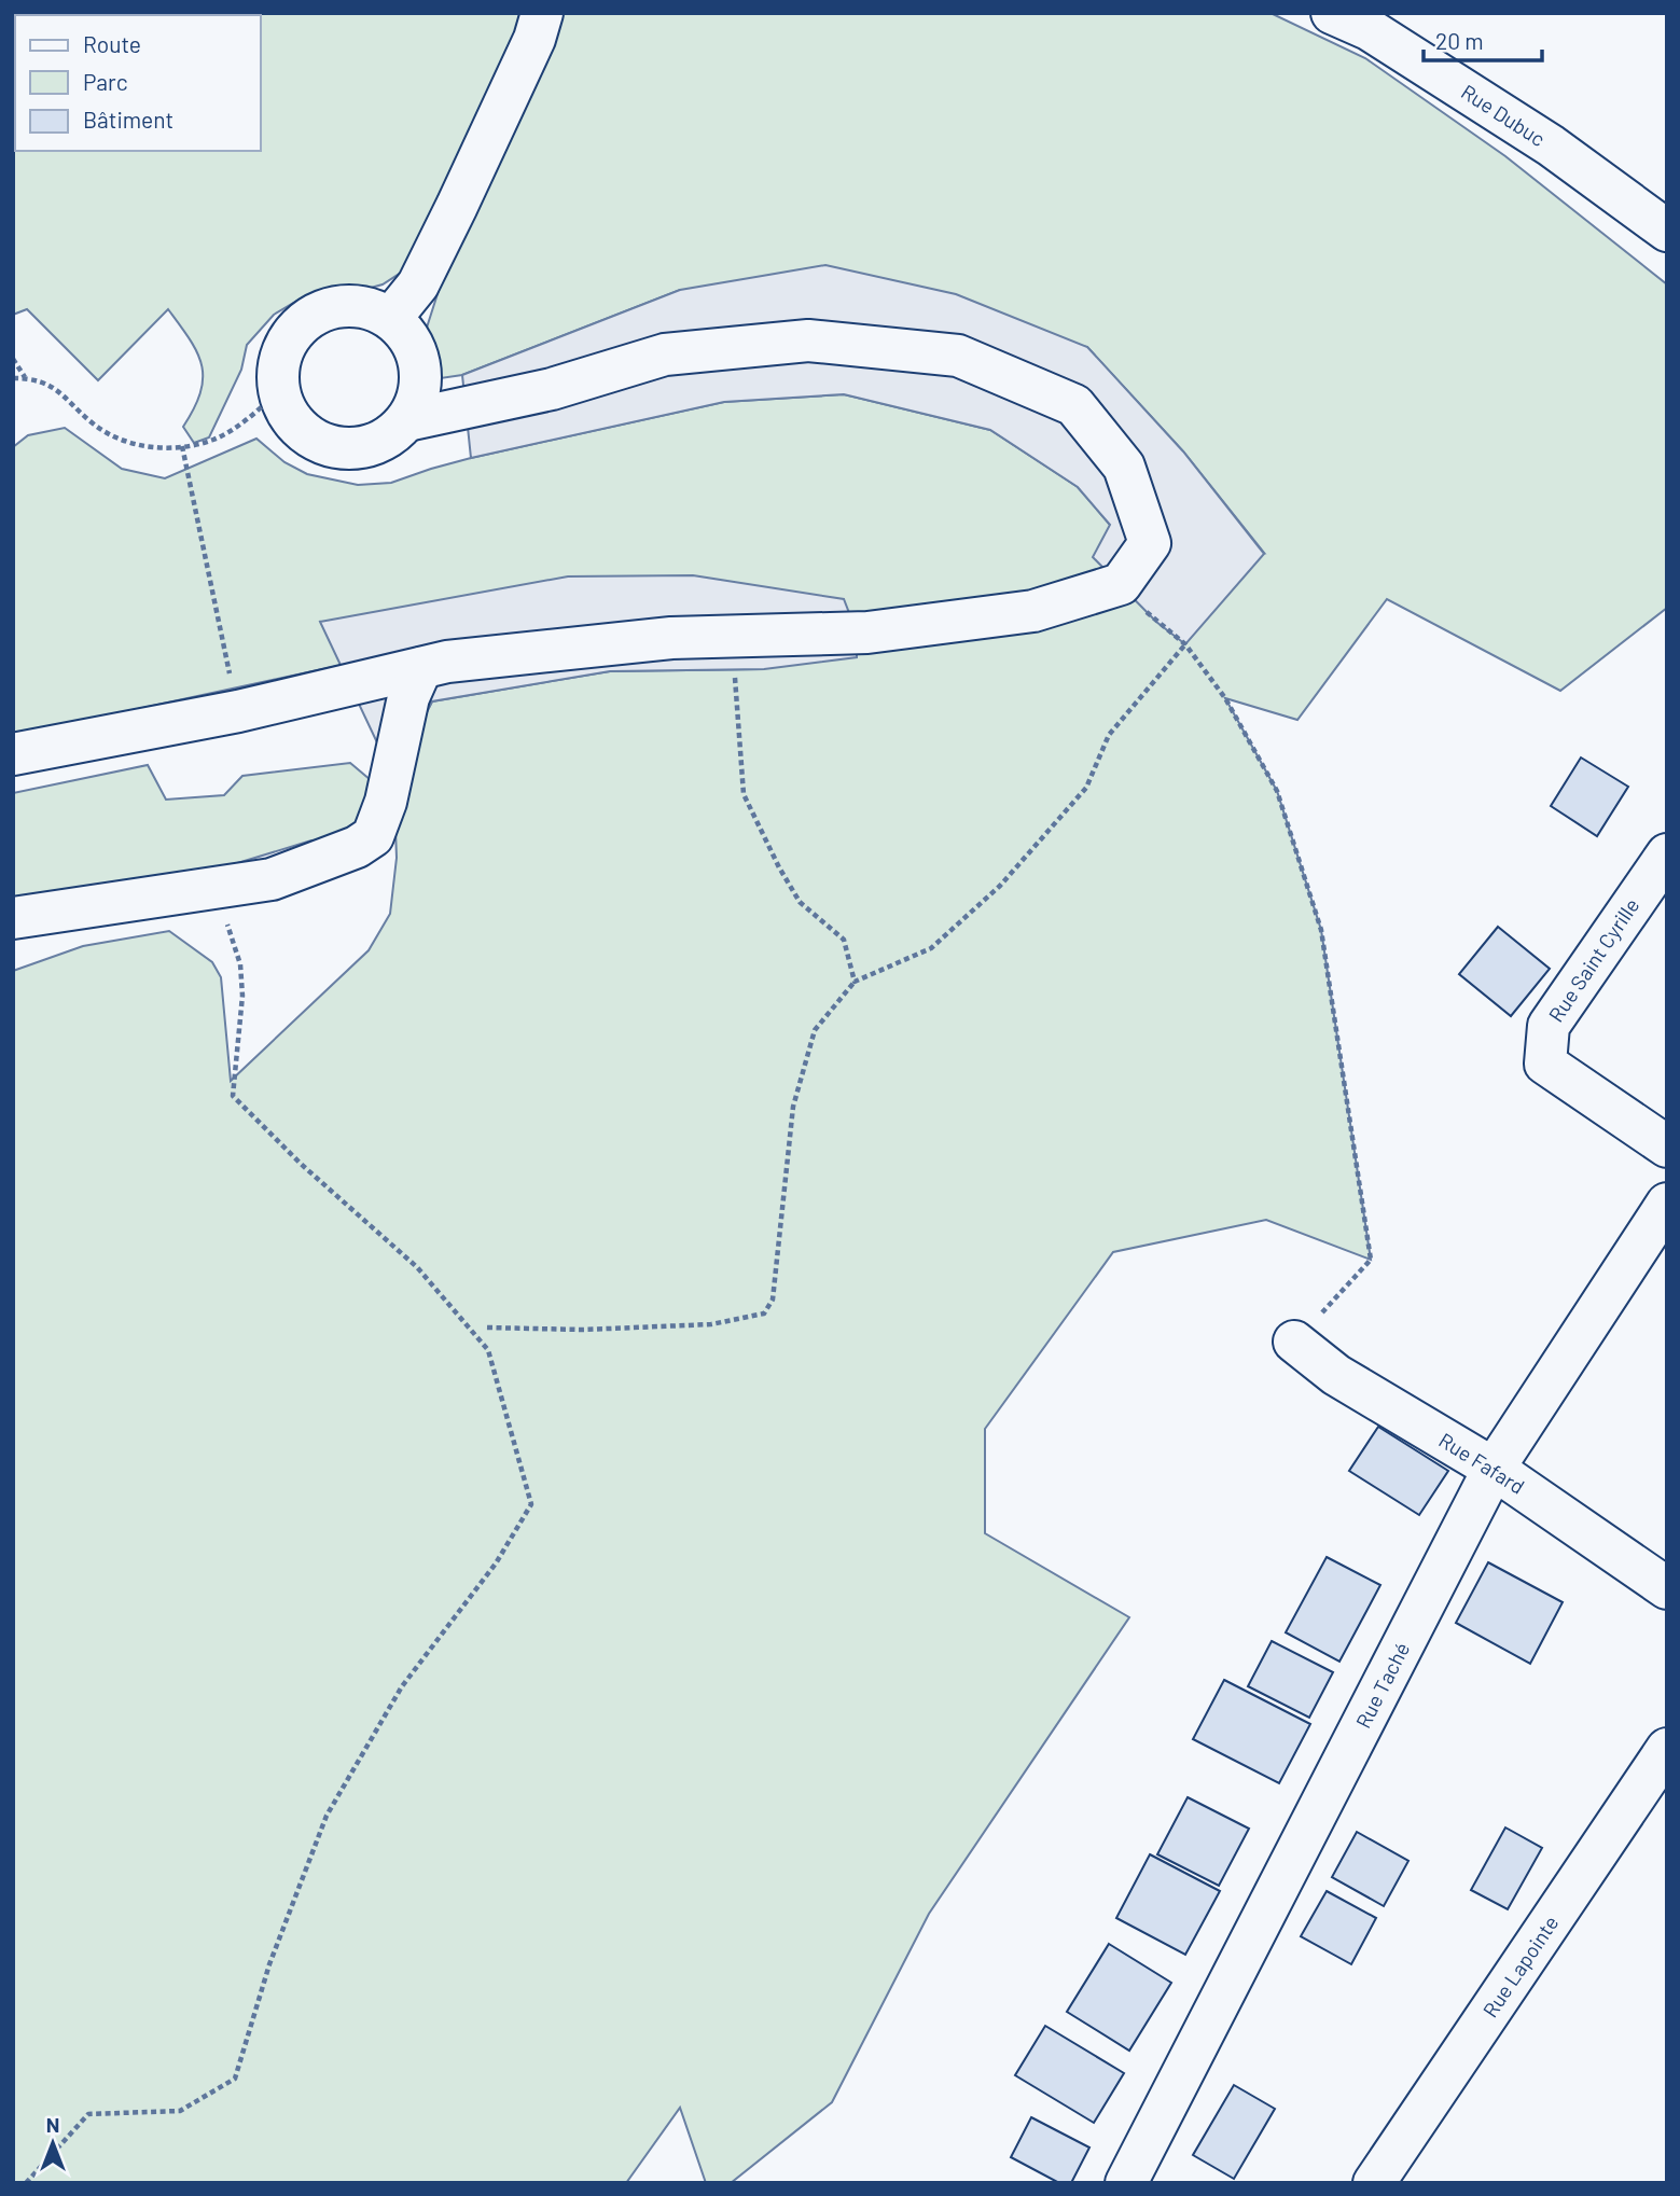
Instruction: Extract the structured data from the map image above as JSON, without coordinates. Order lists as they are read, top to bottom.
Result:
{
  "streets": {
    "street": [
      "Rue Dubuc",
      "Rue Saint Cyrille",
      "Rue Fafard",
      "Rue Taché",
      "Rue Lapointe"
    ]
  },
  "crossings": [
    ["Rue Fafard", "Rue Taché"]
  ],
  "legend": ["Route", "Parc", "Bâtiment"],
  "scale_bar": "20 m",
  "north": "top"
}
